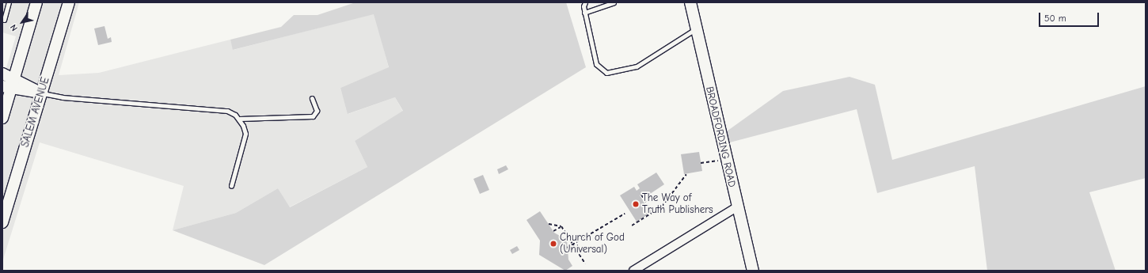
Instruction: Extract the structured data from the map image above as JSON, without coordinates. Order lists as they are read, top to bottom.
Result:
{
  "streets": {
    "main road": ["SALEM AVENUE", "BROADFORDING ROAD"]
  },
  "places": ["The Way of Truth Publishers", "Church of God (Universal)"],
  "scale_bar": "50 m",
  "north": "bottom left"
}
